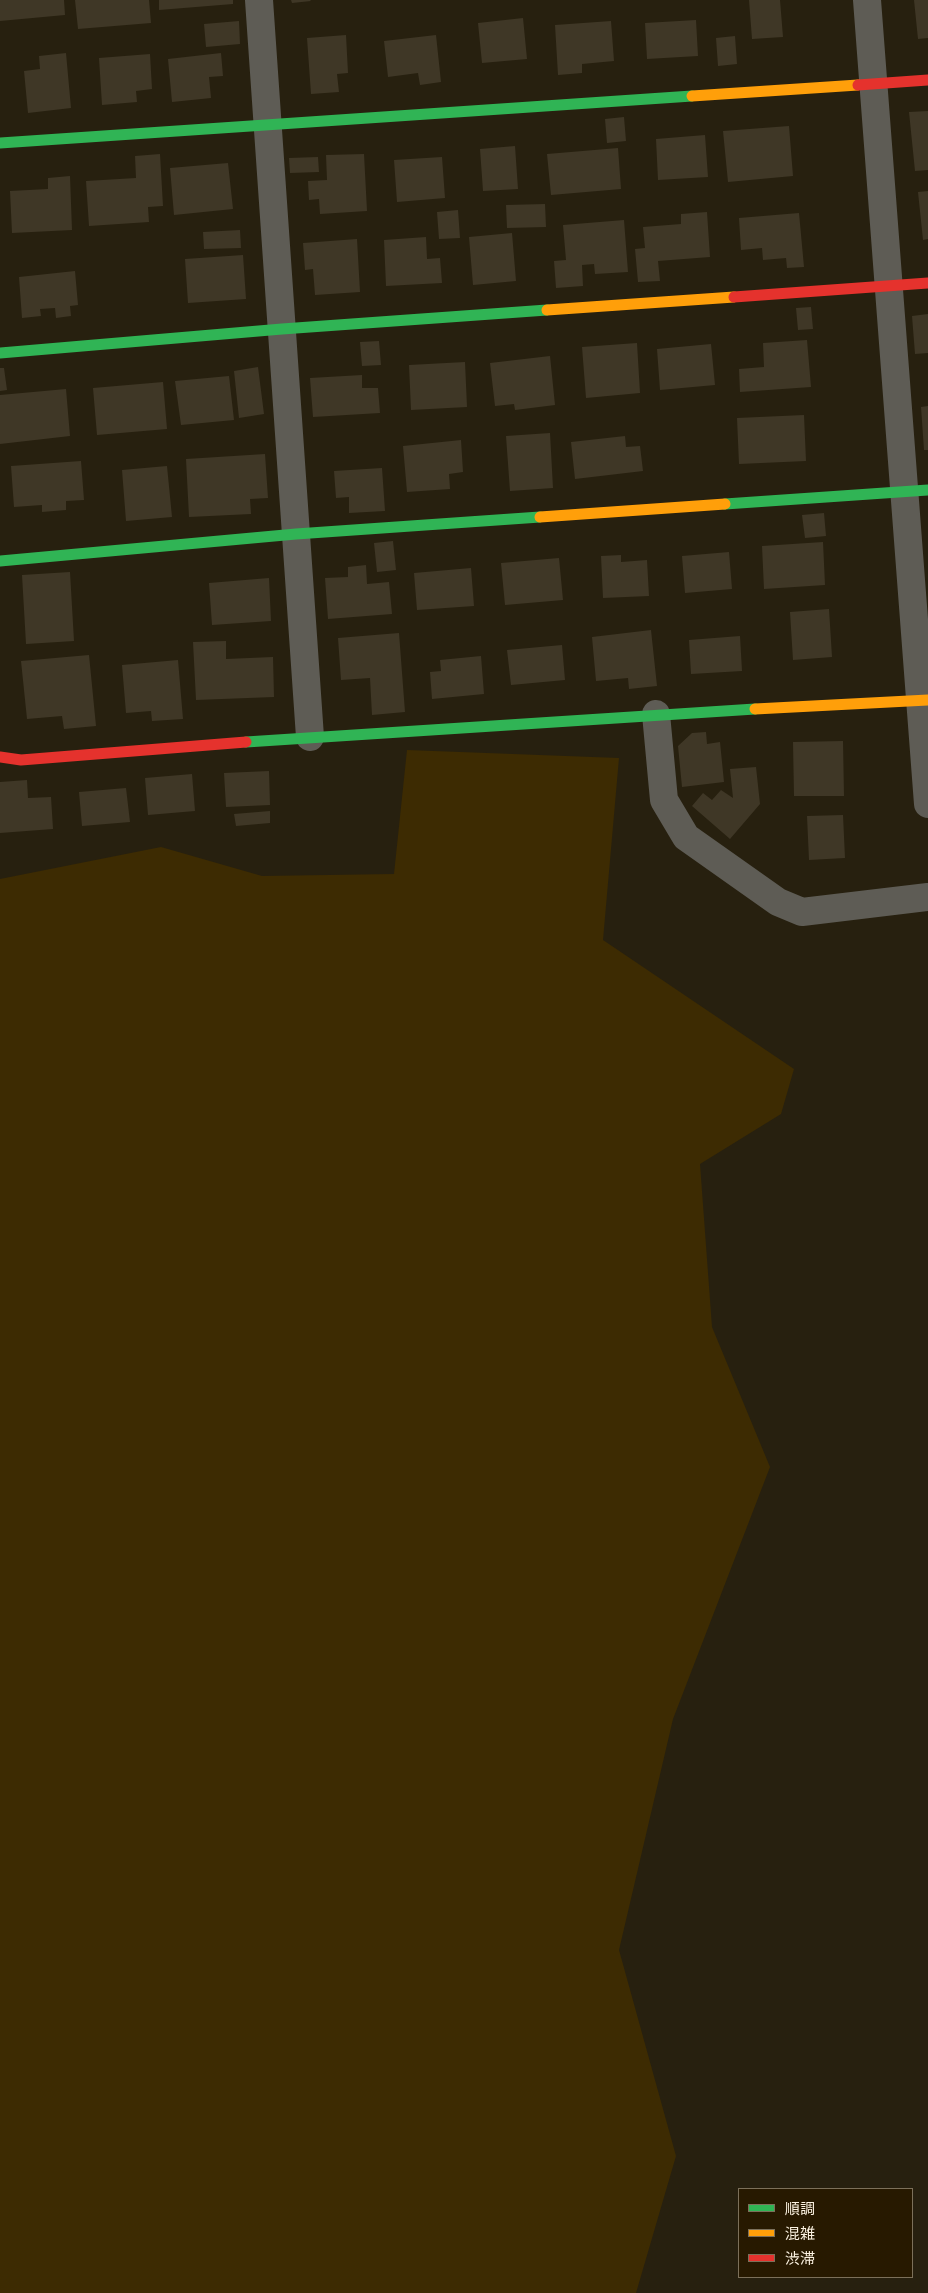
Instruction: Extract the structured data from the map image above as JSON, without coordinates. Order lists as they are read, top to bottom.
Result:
{
  "legend": ["順調", "混雑", "渋滞"]
}
